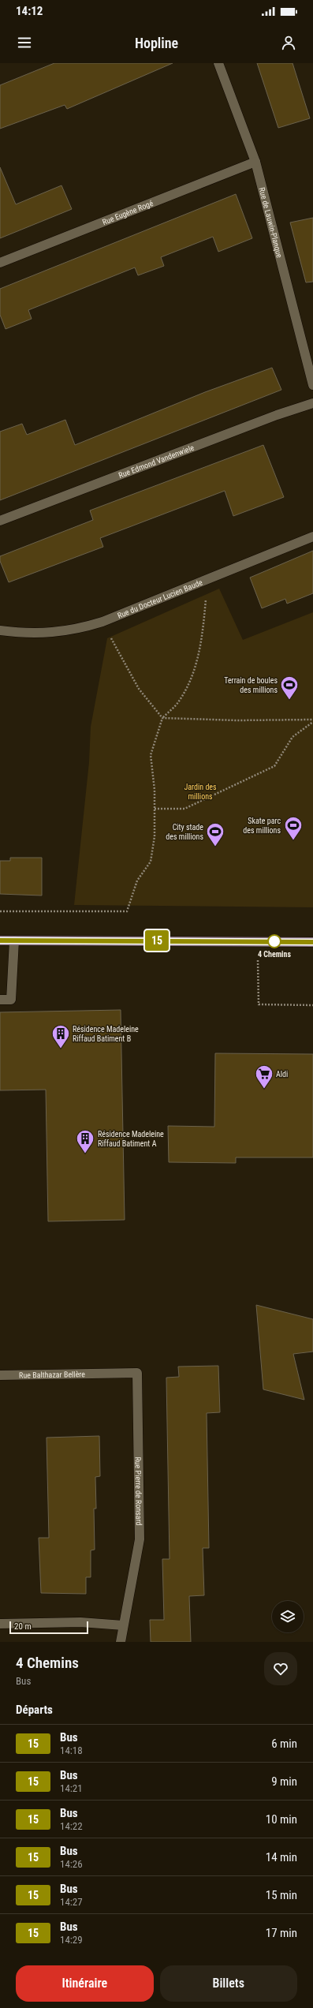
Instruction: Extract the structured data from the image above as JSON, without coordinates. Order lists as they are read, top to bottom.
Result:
{
  "streets": {
    "street": [
      "Rue Eugène Rogé",
      "Rue de Lauwin-Planque",
      "Rue Edmond Vandenwiele",
      "Rue du Docteur Lucien Baude",
      "Rue Balthazar Bellère",
      "Rue Pierre de Ronsard"
    ]
  },
  "crossings": [
    ["Rue Eugène Rogé", "Rue de Lauwin-Planque"],
    ["Rue Balthazar Bellère", "Rue Pierre de Ronsard"]
  ],
  "parks": ["Jardin des millions"],
  "places": {
    "sports": ["Terrain de boules des millions", "Skate parc des millions", "City stade des millions"],
    "other": ["4 Chemins"],
    "building": ["Résidence Madeleine Riffaud Batiment B", "Résidence Madeleine Riffaud Batiment A"],
    "supermarket": ["Aldi"]
  },
  "lines": ["bus line 15"],
  "scale_bar": "20 m",
  "page": {
    "status": "14:12",
    "header": "Hopline",
    "on_map": "15",
    "scale": "20 m",
    "heading": [
      ["4 Chemins", "Bus"],
      "Départs"
    ],
    "list": [
      {
        "mark": "15",
        "name": "Bus",
        "note": "14:18",
        "value": "6 min"
      },
      {
        "mark": "15",
        "name": "Bus",
        "note": "14:21",
        "value": "9 min"
      },
      {
        "mark": "15",
        "name": "Bus",
        "note": "14:22",
        "value": "10 min"
      },
      {
        "mark": "15",
        "name": "Bus",
        "note": "14:26",
        "value": "14 min"
      },
      {
        "mark": "15",
        "name": "Bus",
        "note": "14:27",
        "value": "15 min"
      },
      {
        "mark": "15",
        "name": "Bus",
        "note": "14:29",
        "value": "17 min"
      }
    ],
    "buttons": ["Itinéraire", "Billets"]
  }
}
